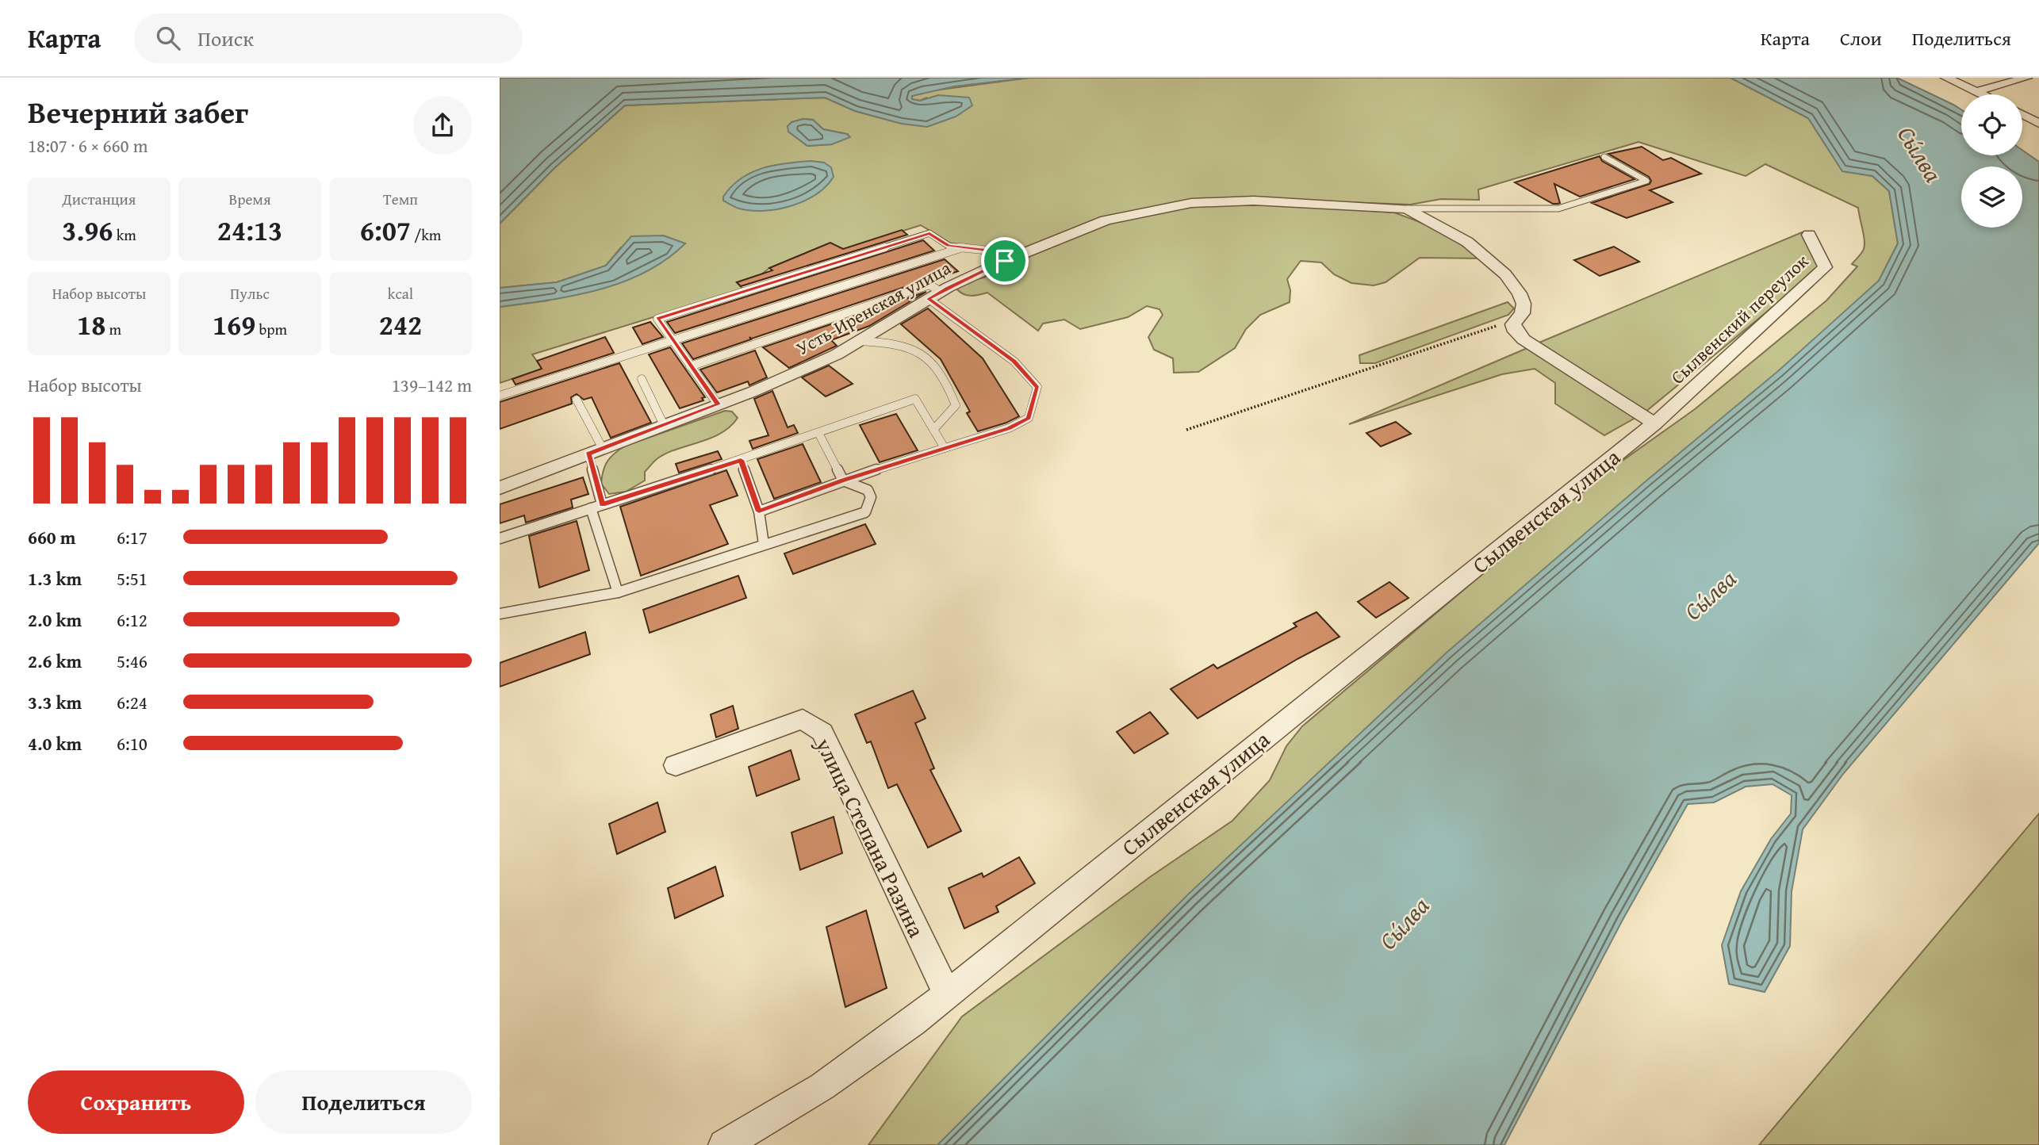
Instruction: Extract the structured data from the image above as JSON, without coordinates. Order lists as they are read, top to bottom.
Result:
{
  "streets": {
    "street": [
      "Усть-Иренская улица",
      "Сылвенский переулок",
      "Сылвенская улица",
      "улица Степана Разина"
    ]
  },
  "crossings": [
    ["Сылвенский переулок", "Сылвенская улица"],
    ["Сылвенская улица", "улица Степана Разина"]
  ],
  "water": ["Сы́лва"],
  "page": {
    "header": "Карта",
    "search": "Поиск",
    "nav": ["Карта", "Слои", "Поделиться"],
    "heading": ["Вечерний забег", "18:07 · 6 × 660 m"],
    "stats": [
      ["Дистанция", "3.96 km"],
      ["Время", "24:13"],
      ["Темп", "6:07 /km"],
      ["Набор высоты", "18 m"],
      ["Пульс", "169 bpm"],
      ["kcal", "242"]
    ],
    "chart": ["Набор высоты", "139–142 m"],
    "list": [
      {
        "name": "660 m",
        "note": "6:17"
      },
      {
        "name": "1.3 km",
        "note": "5:51"
      },
      {
        "name": "2.0 km",
        "note": "6:12"
      },
      {
        "name": "2.6 km",
        "note": "5:46"
      },
      {
        "name": "3.3 km",
        "note": "6:24"
      },
      {
        "name": "4.0 km",
        "note": "6:10"
      }
    ],
    "buttons": ["Сохранить", "Поделиться"]
  }
}
